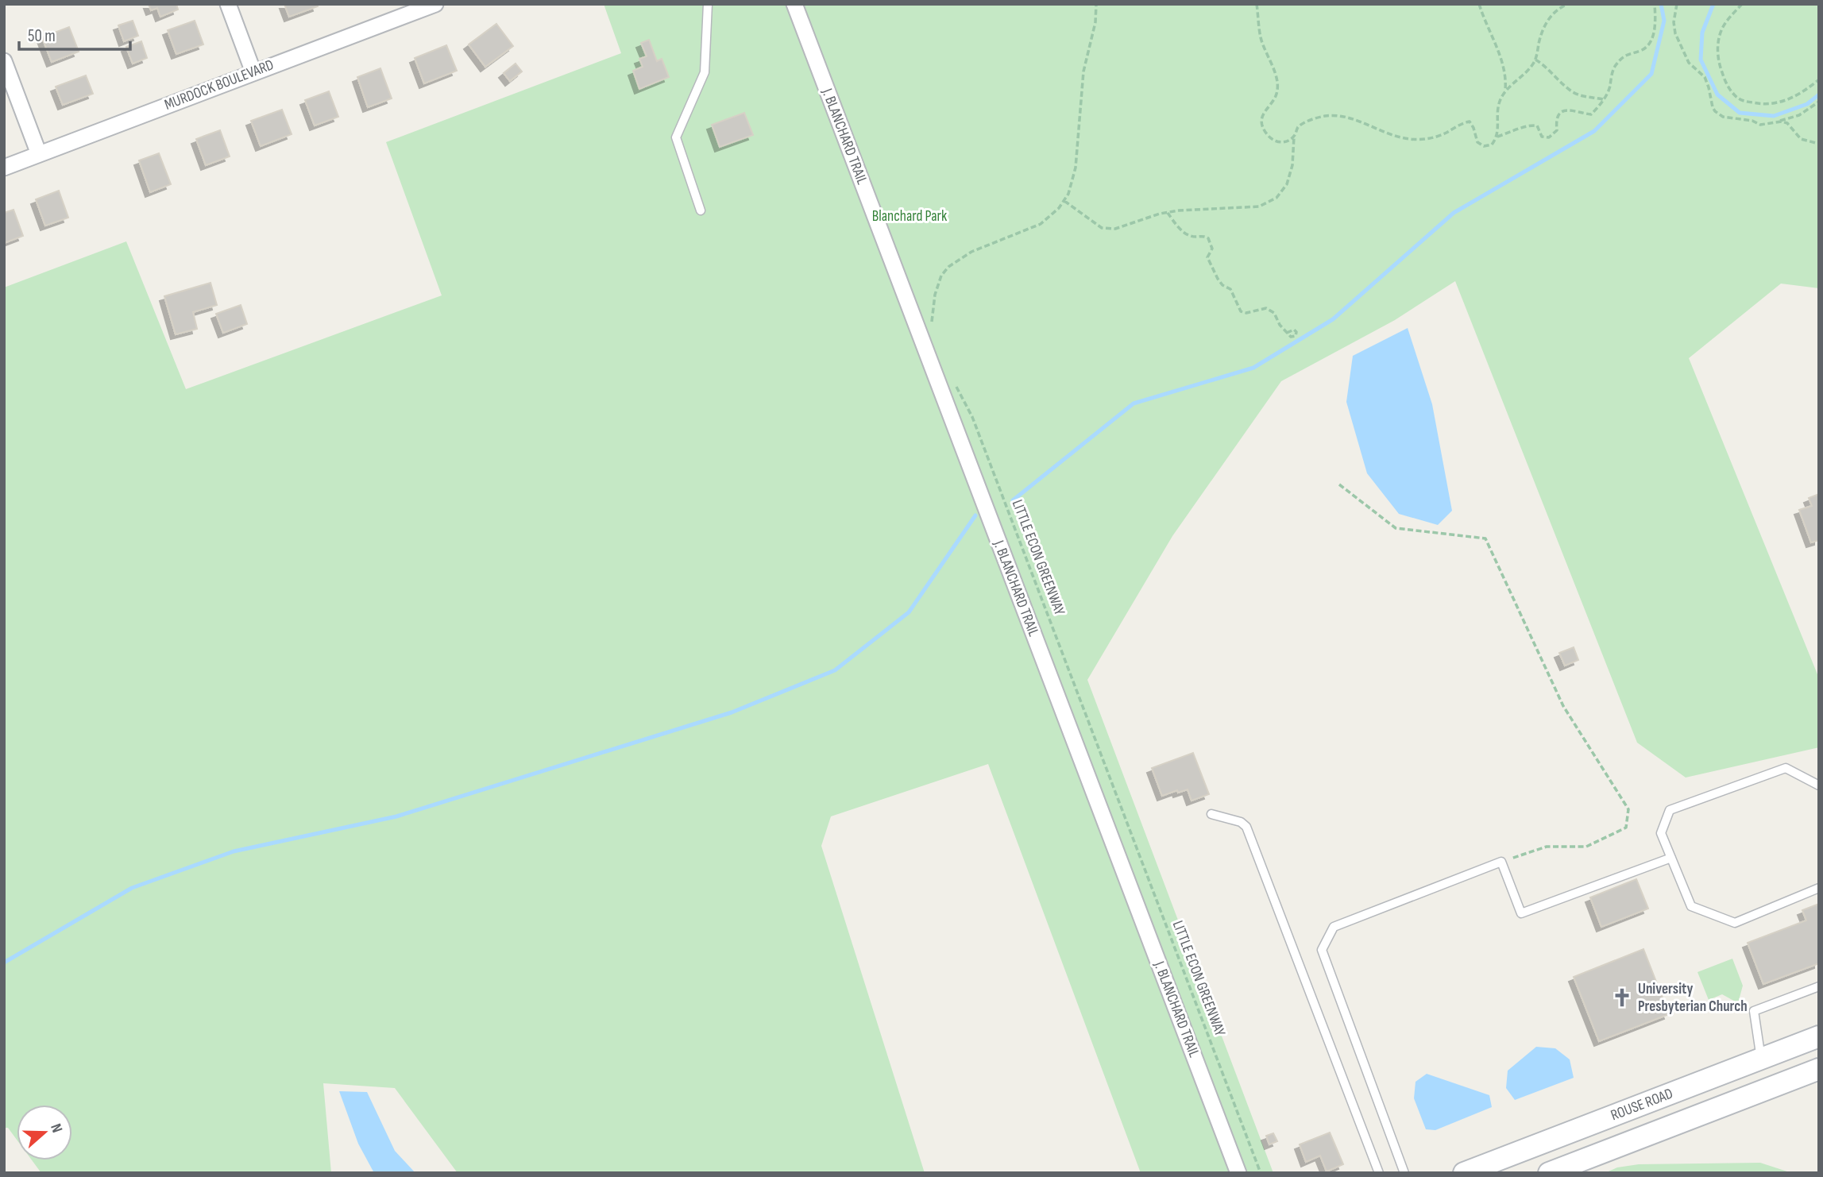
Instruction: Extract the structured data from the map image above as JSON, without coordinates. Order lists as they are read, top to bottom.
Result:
{
  "streets": {
    "street": ["MURDOCK BOULEVARD", "J. BLANCHARD TRAIL", "ROUSE ROAD"],
    "path": ["LITTLE ECON GREENWAY"]
  },
  "parks": ["Blanchard Park"],
  "places": {
    "church": ["University Presbyterian Church"]
  },
  "scale_bar": "50 m",
  "north": "right"
}
